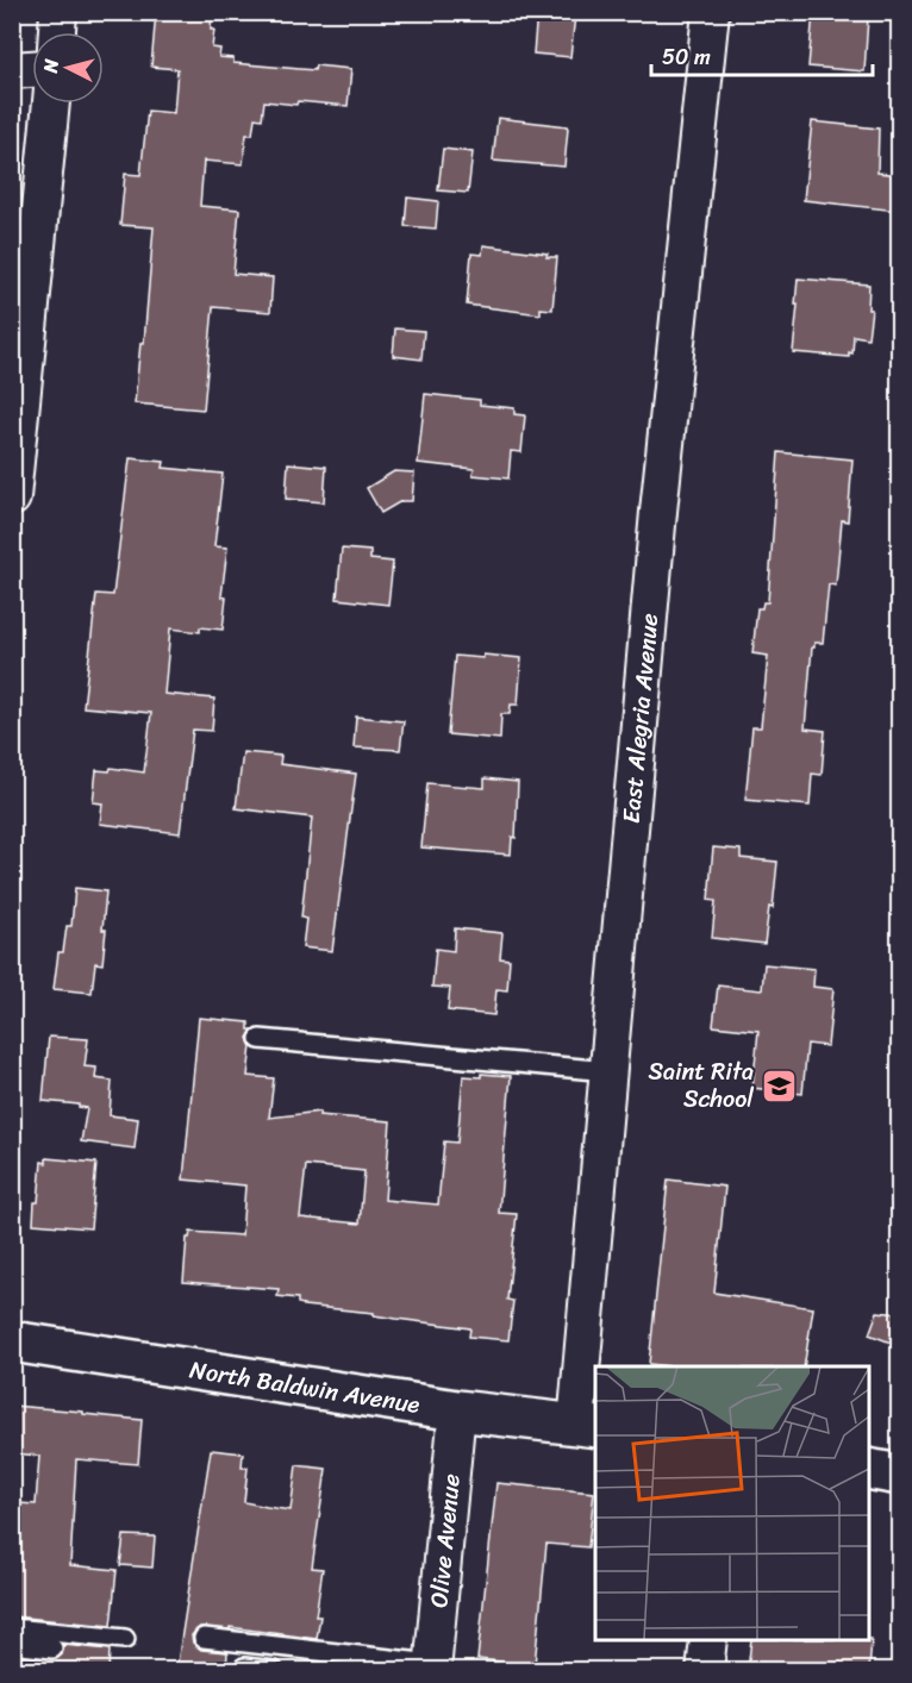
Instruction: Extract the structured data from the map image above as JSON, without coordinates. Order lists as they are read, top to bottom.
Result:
{
  "streets": {
    "street": ["East Alegria Avenue", "North Baldwin Avenue", "Olive Avenue"]
  },
  "crossings": [
    ["East Alegria Avenue", "North Baldwin Avenue"],
    ["North Baldwin Avenue", "Olive Avenue"]
  ],
  "places": {
    "school or university": ["Saint Rita School"]
  },
  "scale_bar": "50 m",
  "north": "left"
}
